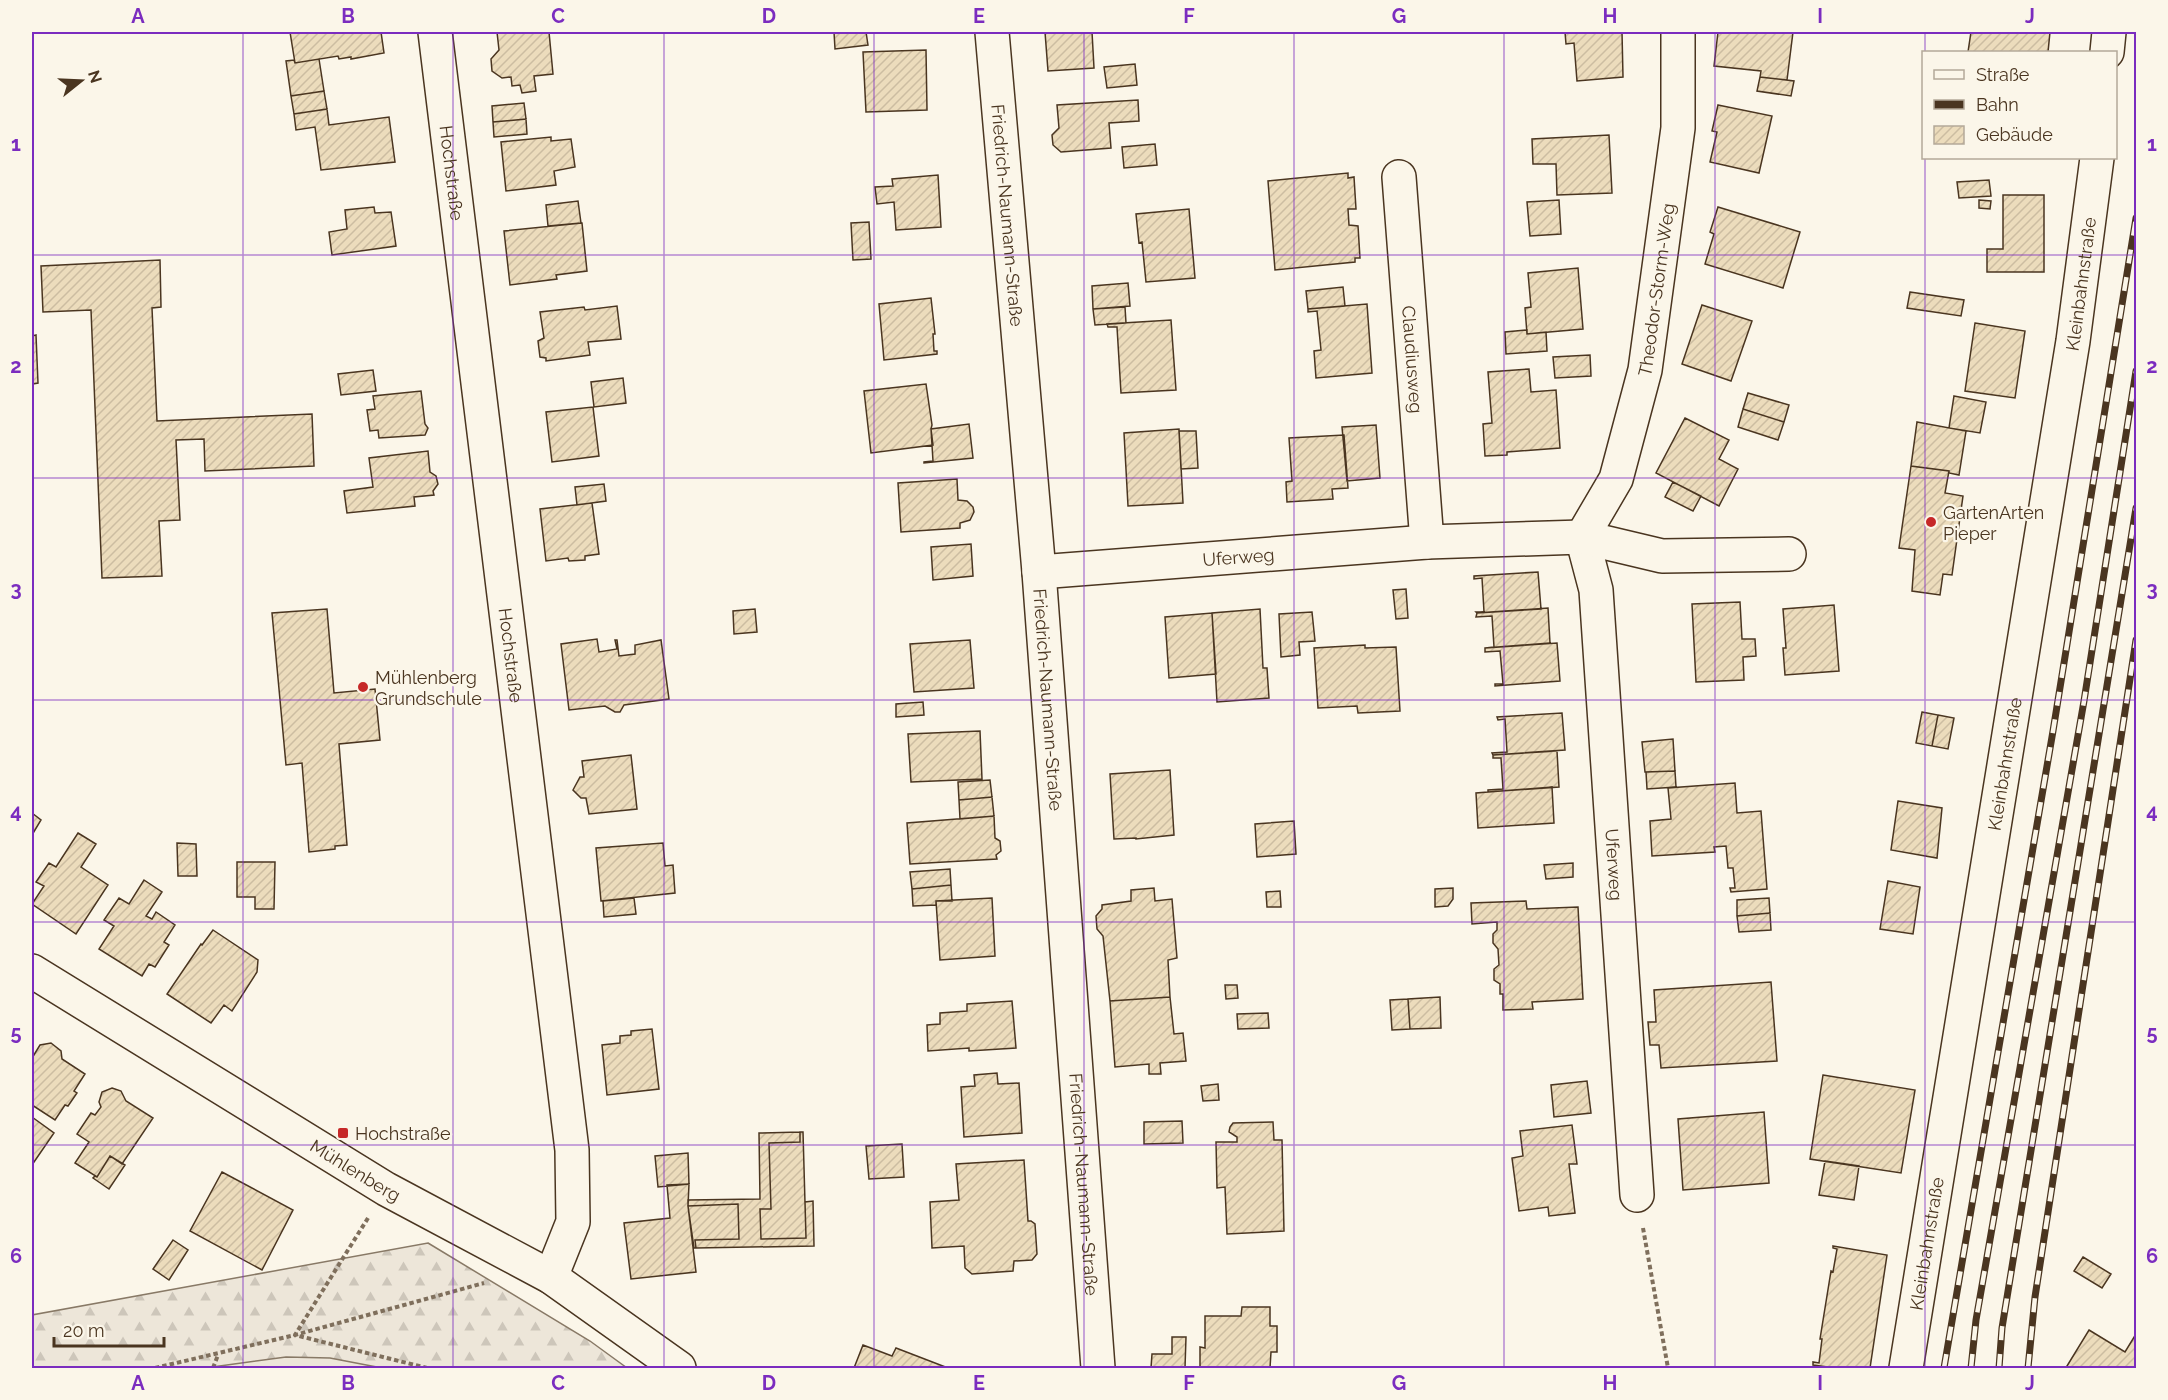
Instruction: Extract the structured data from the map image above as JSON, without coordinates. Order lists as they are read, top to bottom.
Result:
{
  "streets": {
    "street": [
      "Hochstraße",
      "Friedrich-Naumann-Straße",
      "Kleinbahnstraße",
      "Theodor-Storm-Weg",
      "Claudiusweg",
      "Uferweg",
      "Mühlenberg"
    ]
  },
  "crossings": [
    ["Hochstraße", "Mühlenberg"],
    ["Friedrich-Naumann-Straße", "Uferweg"],
    ["Theodor-Storm-Weg", "Uferweg"],
    ["Claudiusweg", "Uferweg"]
  ],
  "places": {
    "other": ["GartenArten Pieper", "Mühlenberg Grundschule"],
    "transit": ["Hochstraße"]
  },
  "legend": ["Straße", "Bahn", "Gebäude"],
  "scale_bar": "20 m",
  "north": "right",
  "grid": {
    "columns": [
      "A",
      "B",
      "C",
      "D",
      "E",
      "F",
      "G",
      "H",
      "I",
      "J"
    ],
    "rows": [
      "1",
      "2",
      "3",
      "4",
      "5",
      "6"
    ]
  }
}
